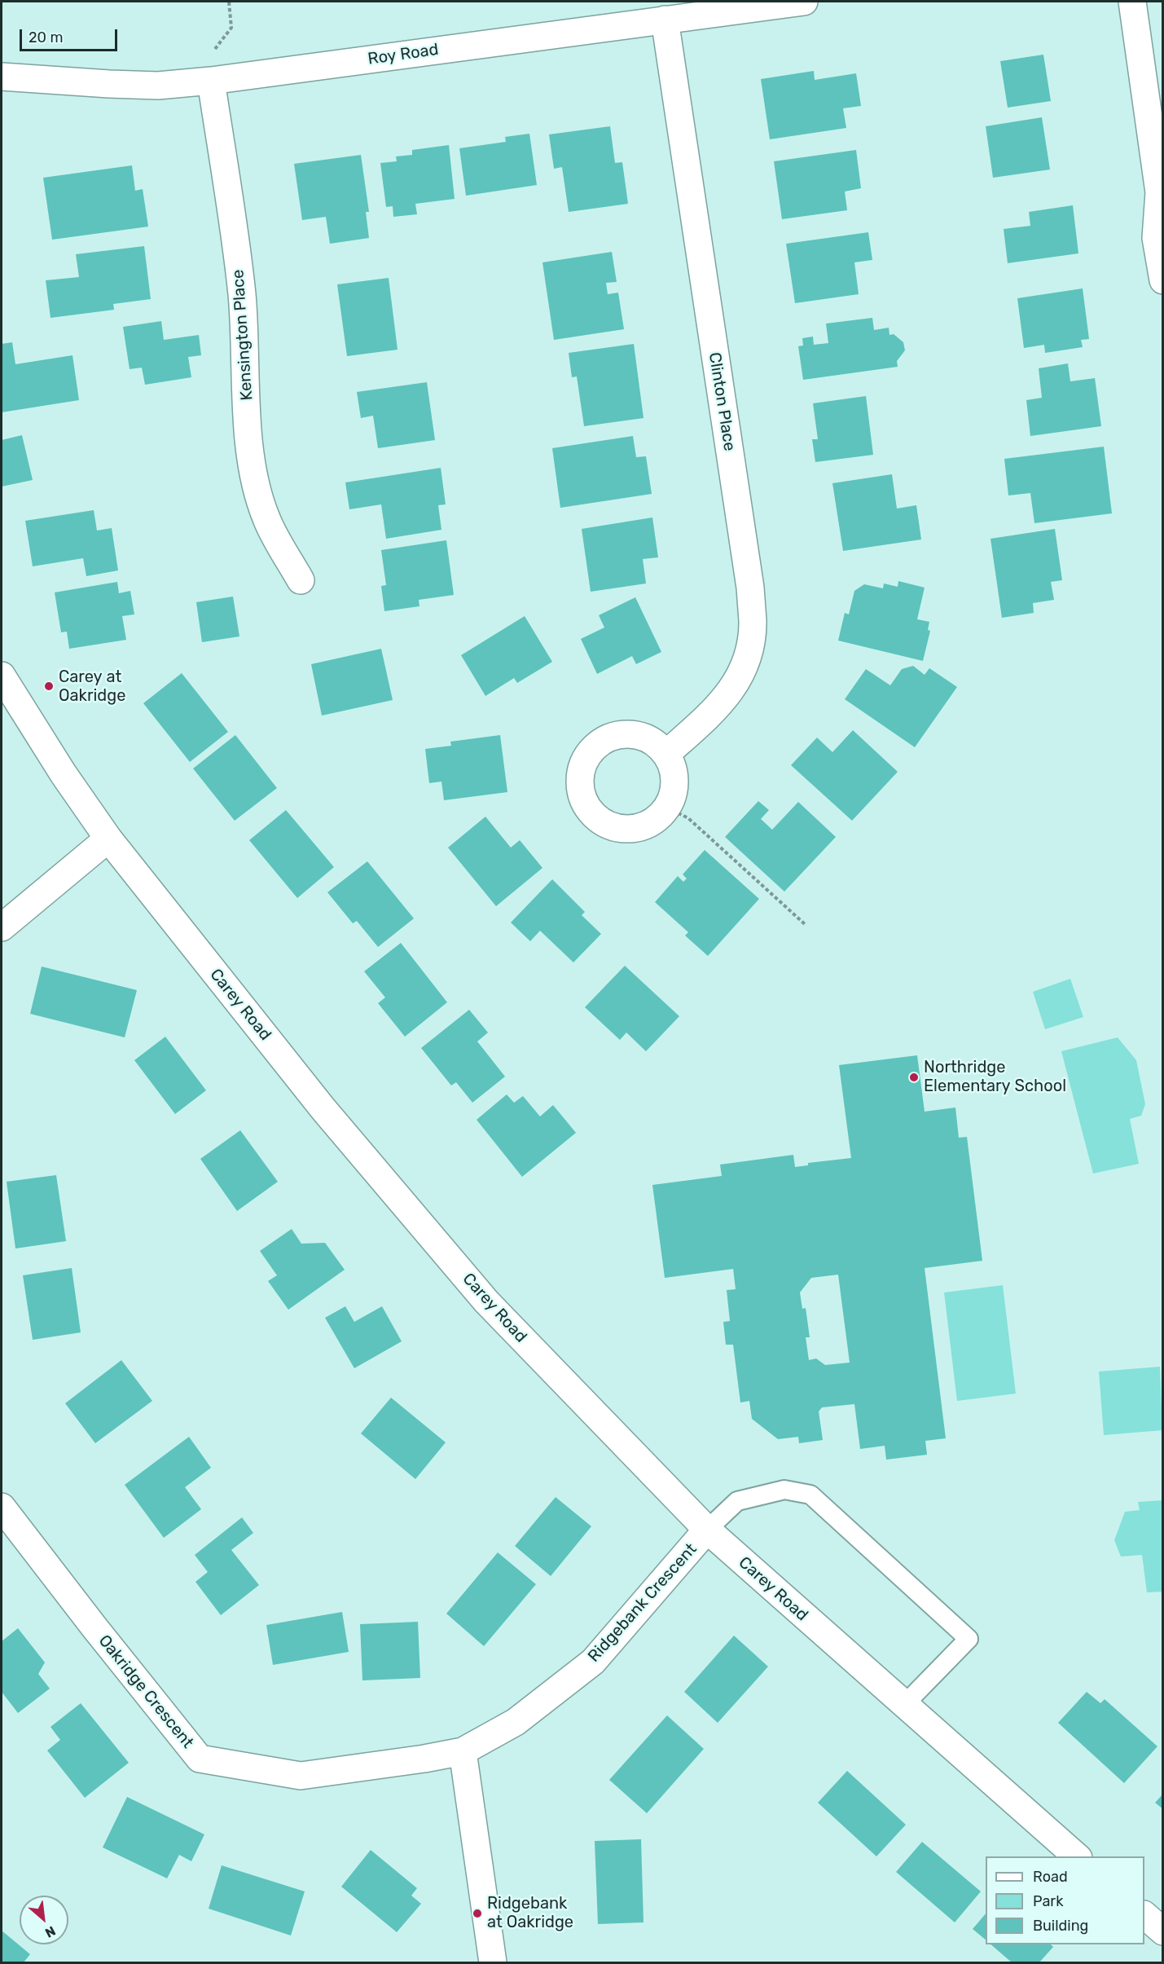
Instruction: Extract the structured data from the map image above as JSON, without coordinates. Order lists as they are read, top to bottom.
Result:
{
  "streets": {
    "street": [
      "Roy Road",
      "Kensington Place",
      "Clinton Place",
      "Carey Road",
      "Ridgebank Crescent",
      "Oakridge Crescent"
    ]
  },
  "crossings": [
    ["Roy Road", "Kensington Place"],
    ["Roy Road", "Clinton Place"],
    ["Carey Road", "Ridgebank Crescent"],
    ["Ridgebank Crescent", "Oakridge Crescent"]
  ],
  "places": ["Carey at Oakridge", "Northridge Elementary School", "Ridgebank at Oakridge"],
  "legend": ["Road", "Park", "Building"],
  "scale_bar": "20 m",
  "north": "bottom right"
}
